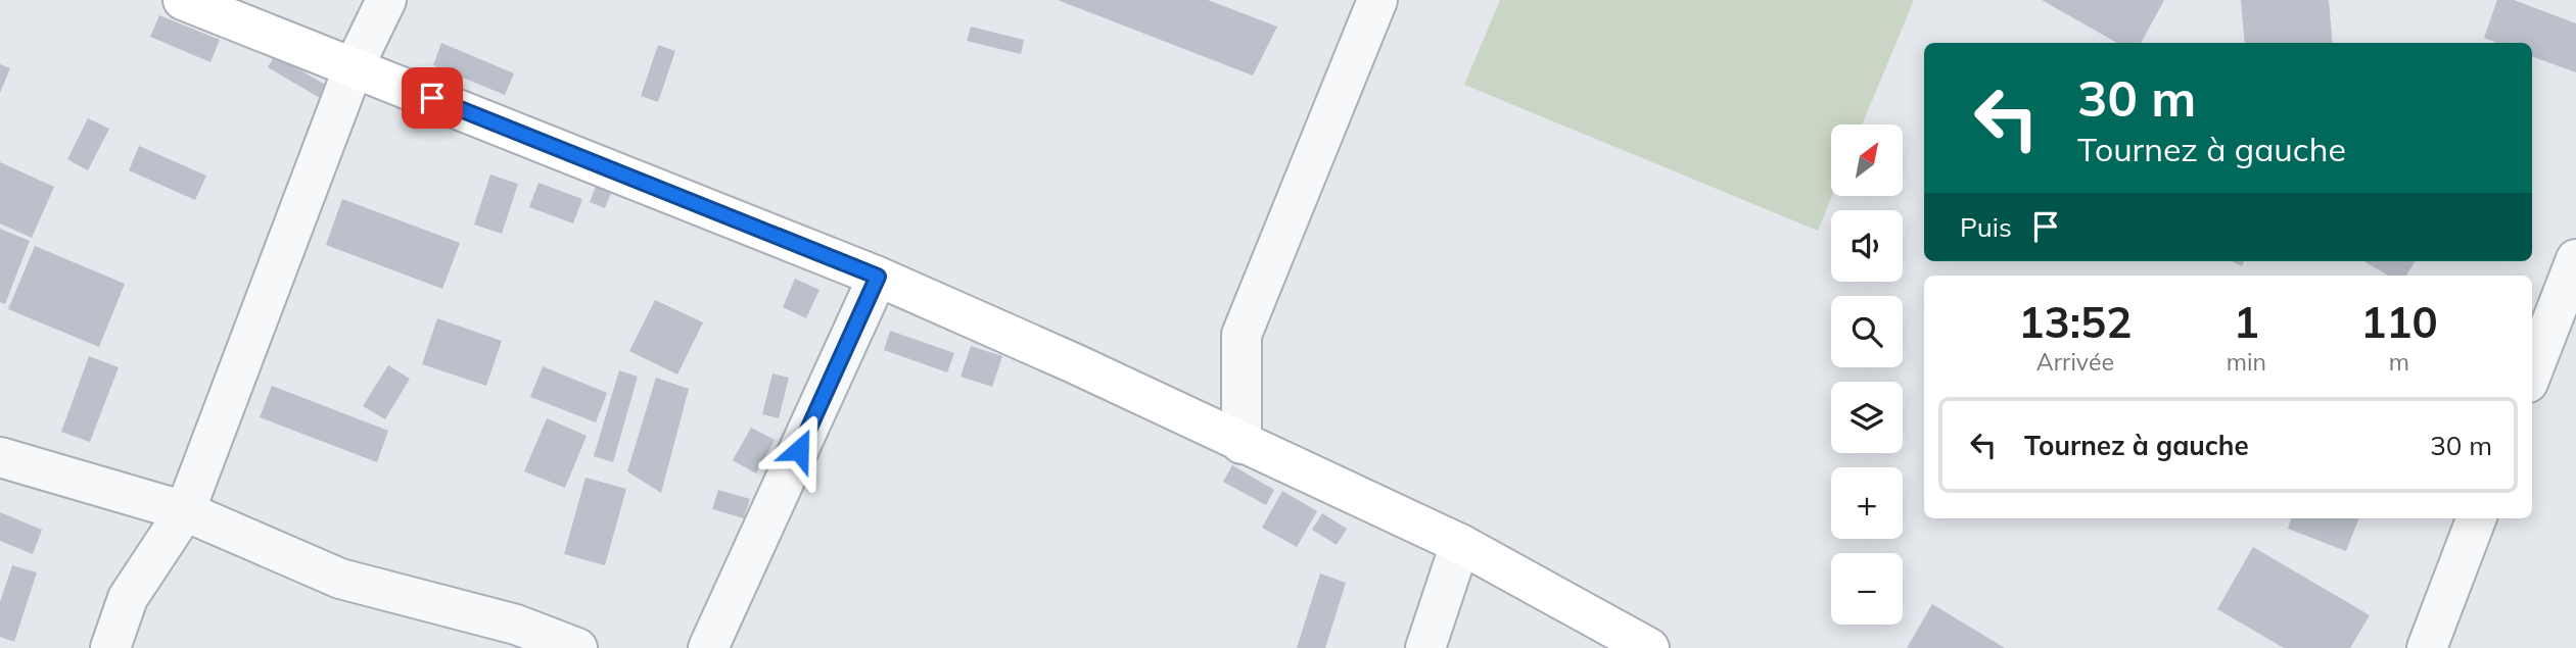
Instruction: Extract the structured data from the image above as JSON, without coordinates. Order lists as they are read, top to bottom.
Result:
{
  "north": "top right",
  "page": {
    "turn": ["30 m", "Tournez à gauche"],
    "map_buttons": ["+", "−"],
    "then": "Puis",
    "eta": [
      "13:52",
      "Arrivée",
      "1",
      "min",
      "110",
      "m"
    ],
    "list": [
      {
        "name": "Tournez à gauche",
        "value": "30 m"
      }
    ]
  }
}
